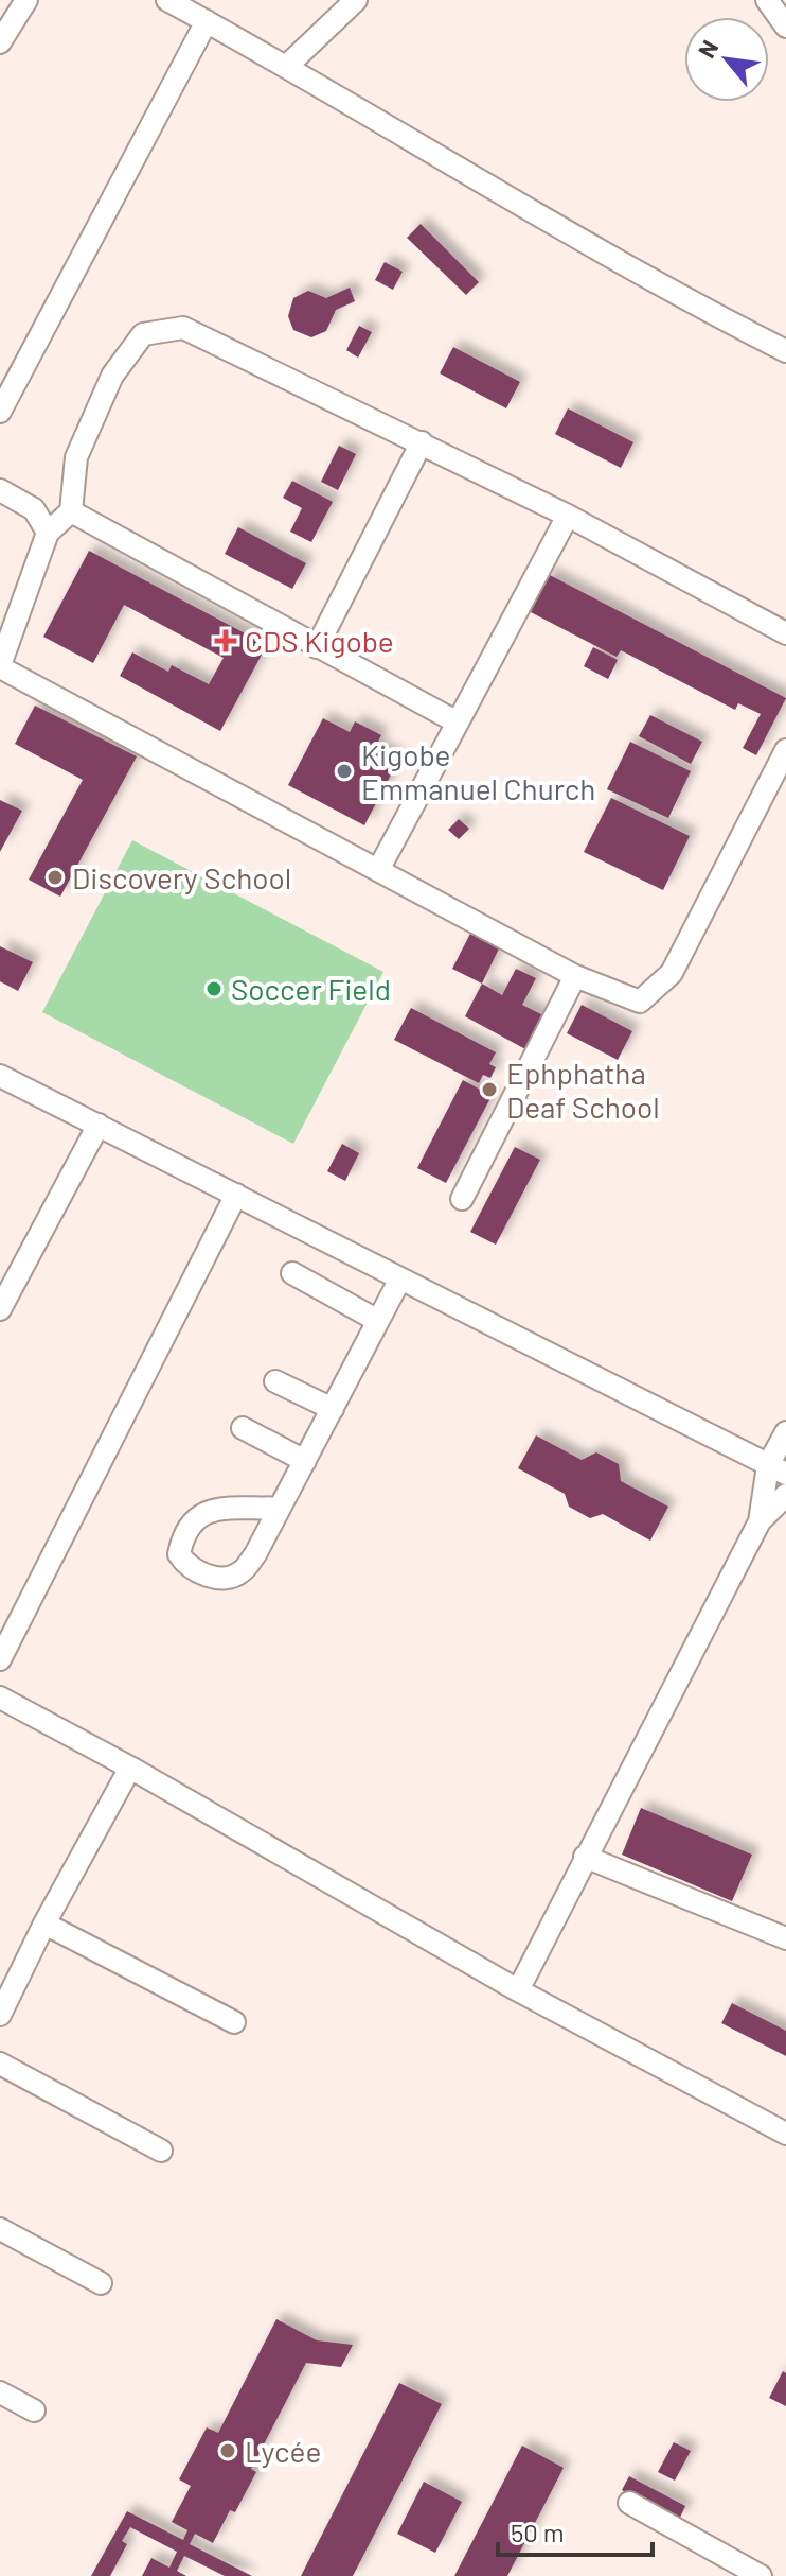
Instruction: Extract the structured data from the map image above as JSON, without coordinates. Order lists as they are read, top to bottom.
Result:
{
  "places": {
    "health": ["CDS Kigobe"],
    "other": [
      "Kigobe Emmanuel Church",
      "Discovery School",
      "Soccer Field",
      "Ephphatha Deaf School",
      "Lycée"
    ]
  },
  "scale_bar": "50 m",
  "north": "top left"
}
